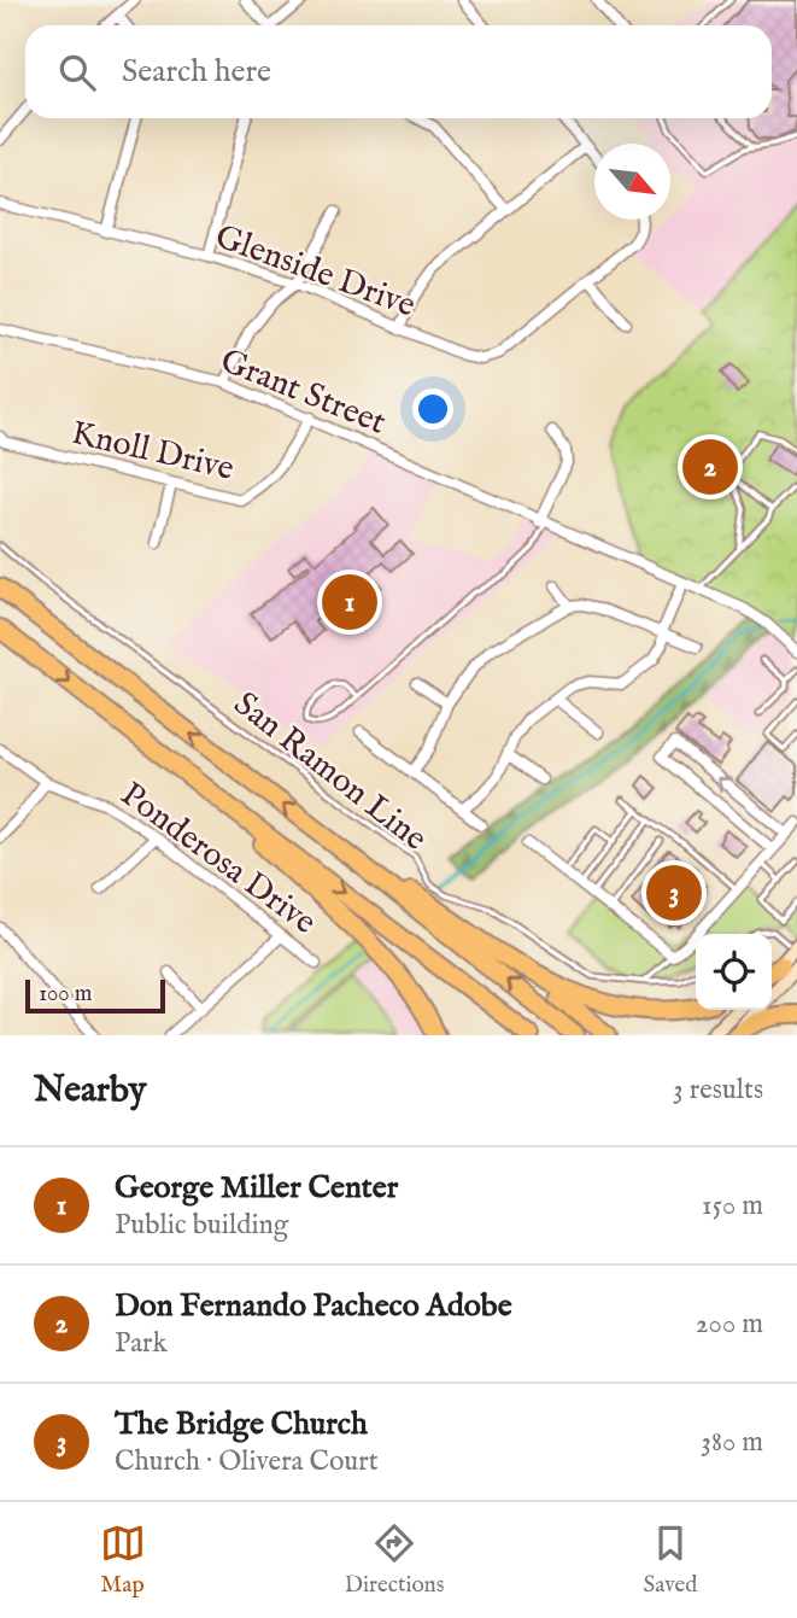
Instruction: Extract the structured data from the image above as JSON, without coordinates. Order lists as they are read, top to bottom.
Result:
{
  "streets": {
    "street": [
      "Glenside Drive",
      "Grant Street",
      "Knoll Drive",
      "Ponderosa Drive"
    ],
    "lane": ["San Ramon Line"]
  },
  "crossings": [
    ["Grant Street", "Knoll Drive"]
  ],
  "scale_bar": "100 m",
  "north": "bottom right",
  "page": {
    "search": "Search here",
    "pins": ["2", "1", "3"],
    "scale": "100 m",
    "heading": ["Nearby", "3 results"],
    "list": [
      {
        "mark": "1",
        "name": "George Miller Center",
        "note": "Public building",
        "value": "150 m"
      },
      {
        "mark": "2",
        "name": "Don Fernando Pacheco Adobe",
        "note": "Park",
        "value": "200 m"
      },
      {
        "mark": "3",
        "name": "The Bridge Church",
        "note": "Church · Olivera Court",
        "value": "380 m"
      }
    ],
    "nav": ["Map", "Directions", "Saved"]
  }
}
